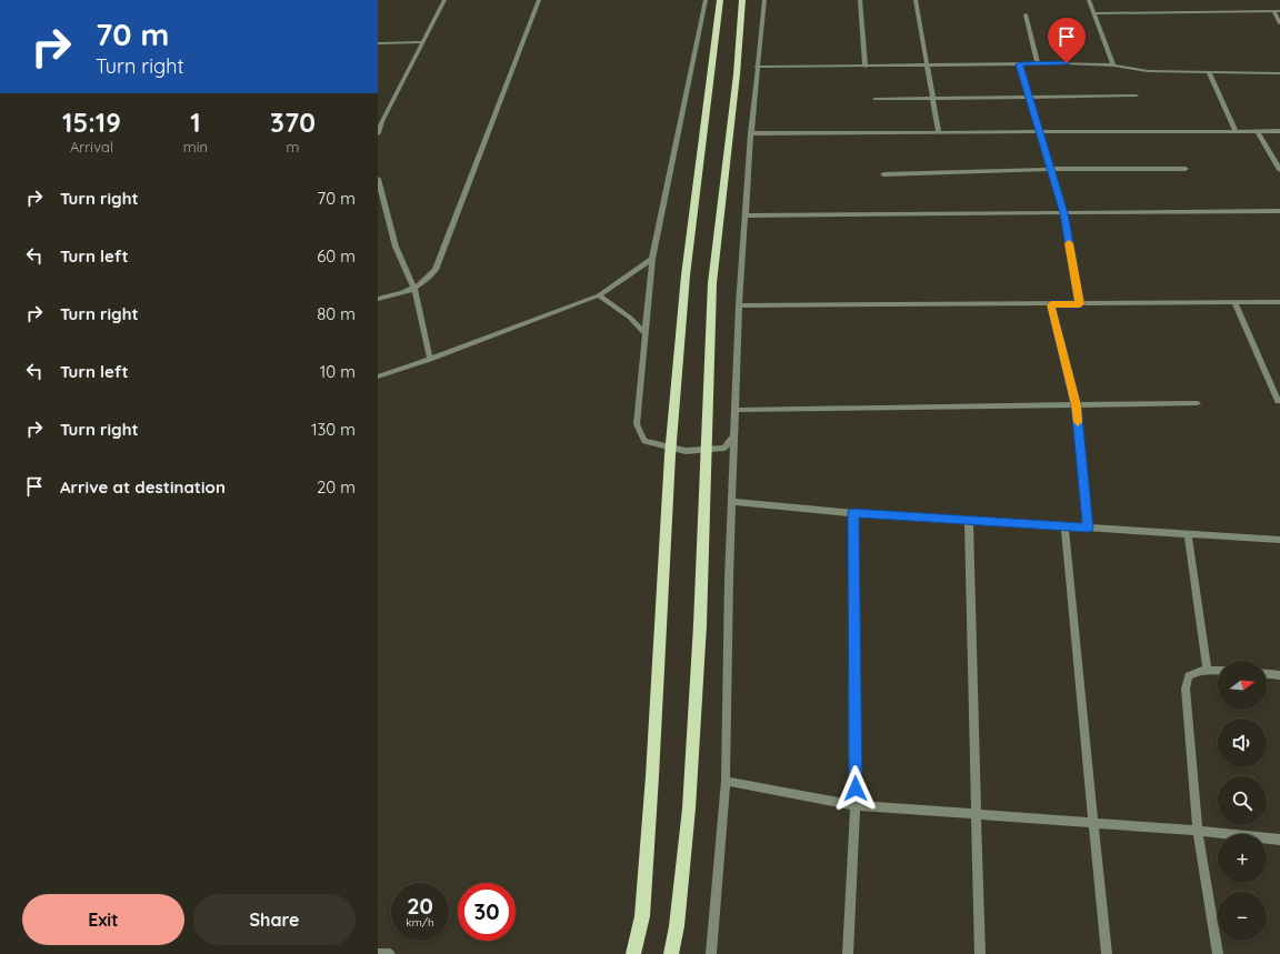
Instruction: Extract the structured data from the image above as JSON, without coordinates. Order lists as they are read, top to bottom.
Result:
{
  "north": "right",
  "page": {
    "turn": ["70 m", "Turn right"],
    "eta": [
      "15:19",
      "Arrival",
      "1",
      "min",
      "370",
      "m"
    ],
    "list": [
      {
        "name": "Turn right",
        "value": "70 m"
      },
      {
        "name": "Turn left",
        "value": "60 m"
      },
      {
        "name": "Turn right",
        "value": "80 m"
      },
      {
        "name": "Turn left",
        "value": "10 m"
      },
      {
        "name": "Turn right",
        "value": "130 m"
      },
      {
        "name": "Arrive at destination",
        "value": "20 m"
      }
    ],
    "map_buttons": ["+", "−"],
    "speed": "20 km/h",
    "limit": "30",
    "buttons": ["Exit", "Share"]
  }
}
